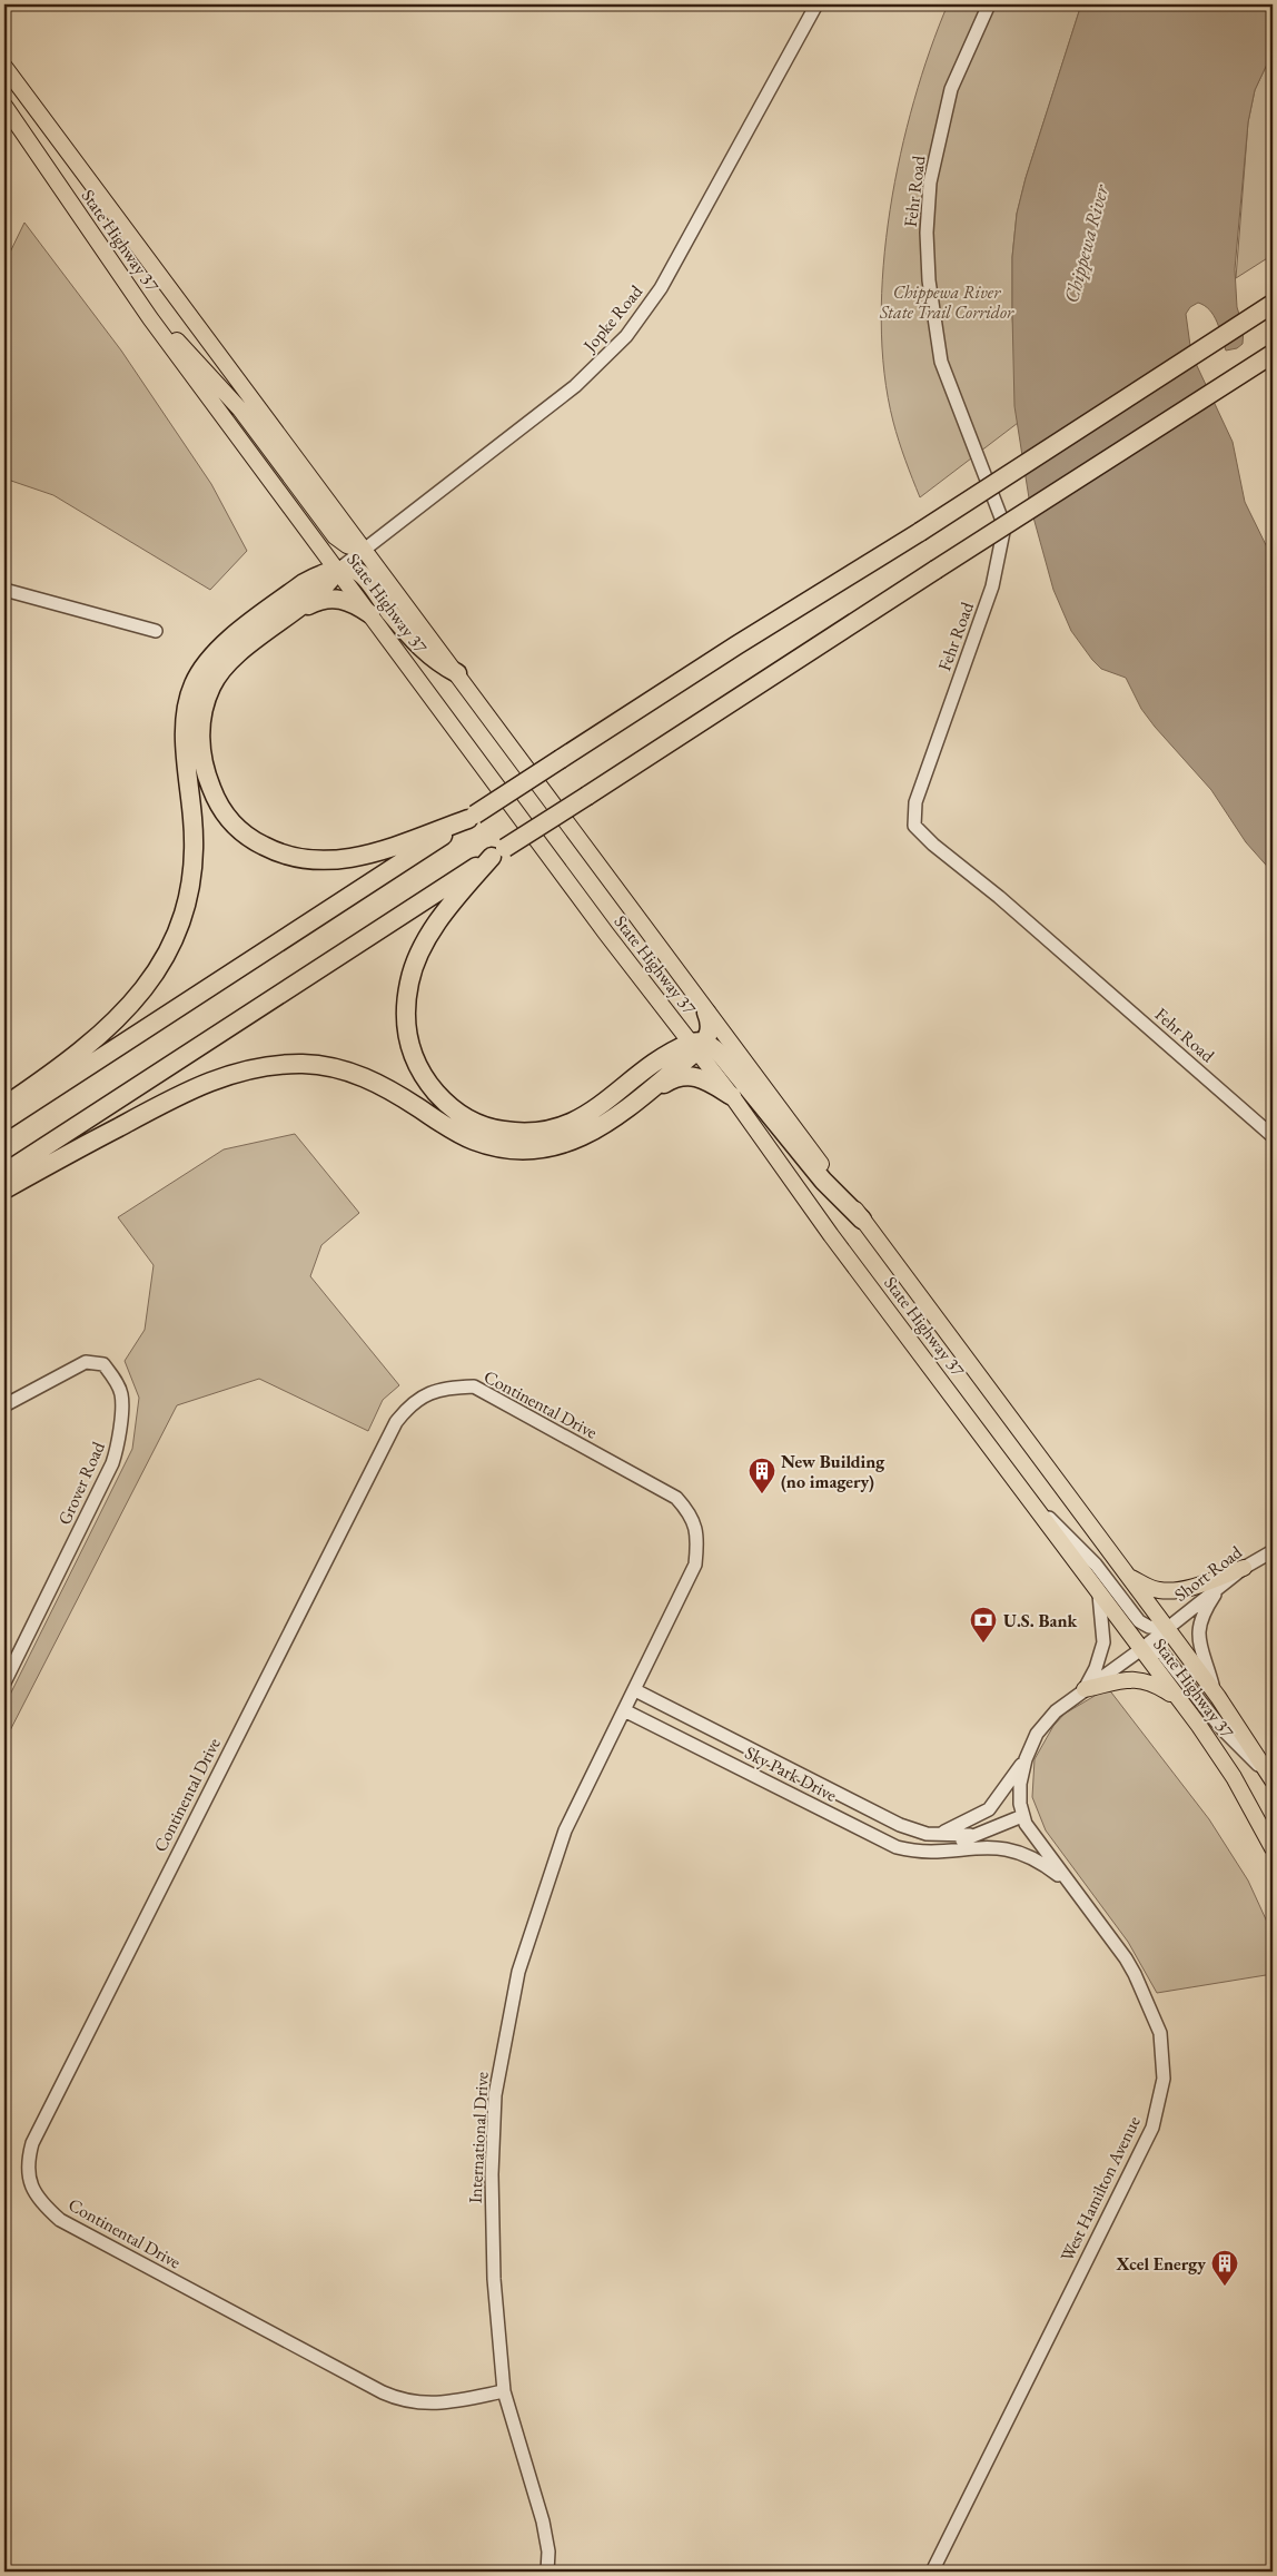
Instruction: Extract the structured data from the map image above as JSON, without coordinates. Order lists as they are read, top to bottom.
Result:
{
  "streets": {
    "main road": ["State Highway 37"],
    "street": [
      "Fehr Road",
      "Jopke Road",
      "Continental Drive",
      "Grover Road",
      "Short Road",
      "Sky Park Drive",
      "International Drive",
      "West Hamilton Avenue"
    ]
  },
  "crossings": [
    ["State Highway 37", "Jopke Road"],
    ["State Highway 37", "Short Road"],
    ["Continental Drive", "Sky Park Drive"],
    ["Continental Drive", "International Drive"],
    ["Sky Park Drive", "International Drive"],
    ["Sky Park Drive", "West Hamilton Avenue"]
  ],
  "water": ["Chippewa River"],
  "parks": ["Chippewa River State Trail Corridor"],
  "places": {
    "building": ["New Building (no imagery)", "Xcel Energy"],
    "bank": ["U.S. Bank"]
  }
}
